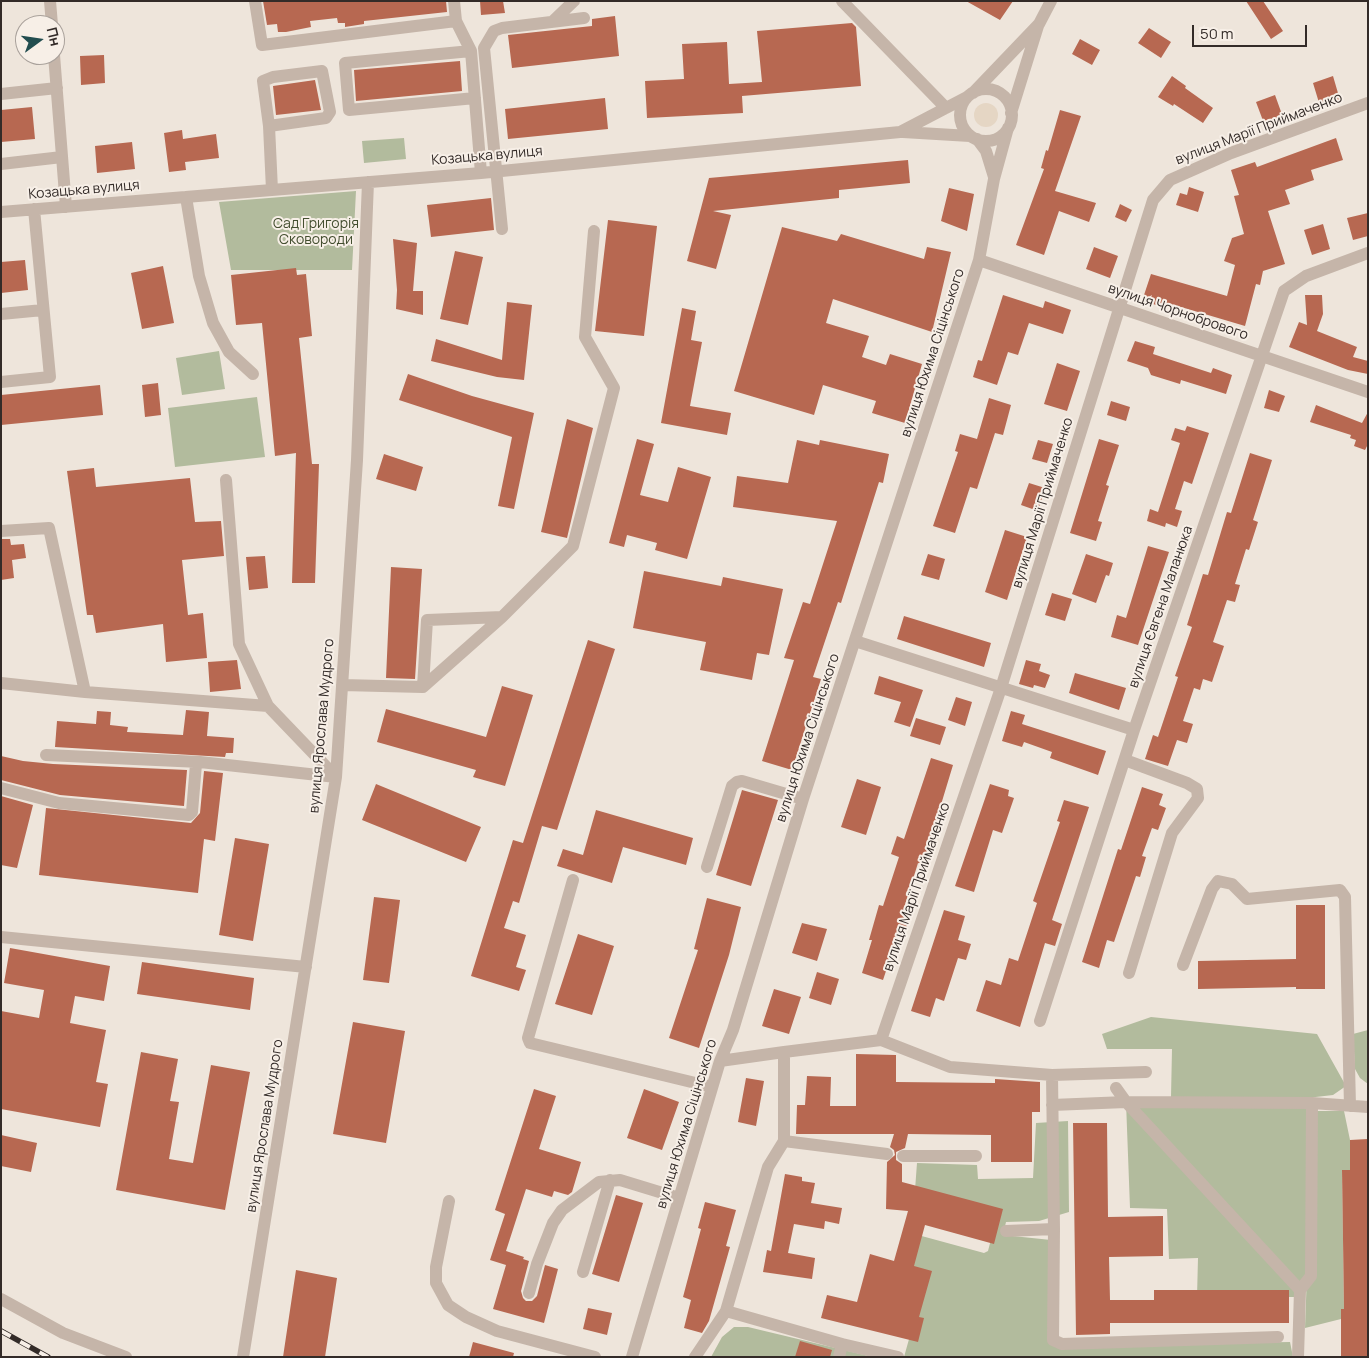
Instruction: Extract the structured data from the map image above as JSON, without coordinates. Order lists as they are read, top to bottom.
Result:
{
  "streets": {
    "street": [
      "вулиця Марії Приймаченко",
      "Козацька вулиця",
      "вулиця Чорнобрового",
      "вулиця Юхима Сіцінського",
      "вулиця Євгена Маланюка",
      "вулиця Ярослава Мудрого"
    ]
  },
  "crossings": [
    ["вулиця Марії Приймаченко", "вулиця Чорнобрового"],
    ["Козацька вулиця", "вулиця Юхима Сіцінського"],
    ["Козацька вулиця", "вулиця Ярослава Мудрого"],
    ["вулиця Чорнобрового", "вулиця Юхима Сіцінського"],
    ["вулиця Чорнобрового", "вулиця Євгена Маланюка"]
  ],
  "parks": ["Сад Григорія Сковороди"],
  "scale_bar": "50 m",
  "north": "right"
}
